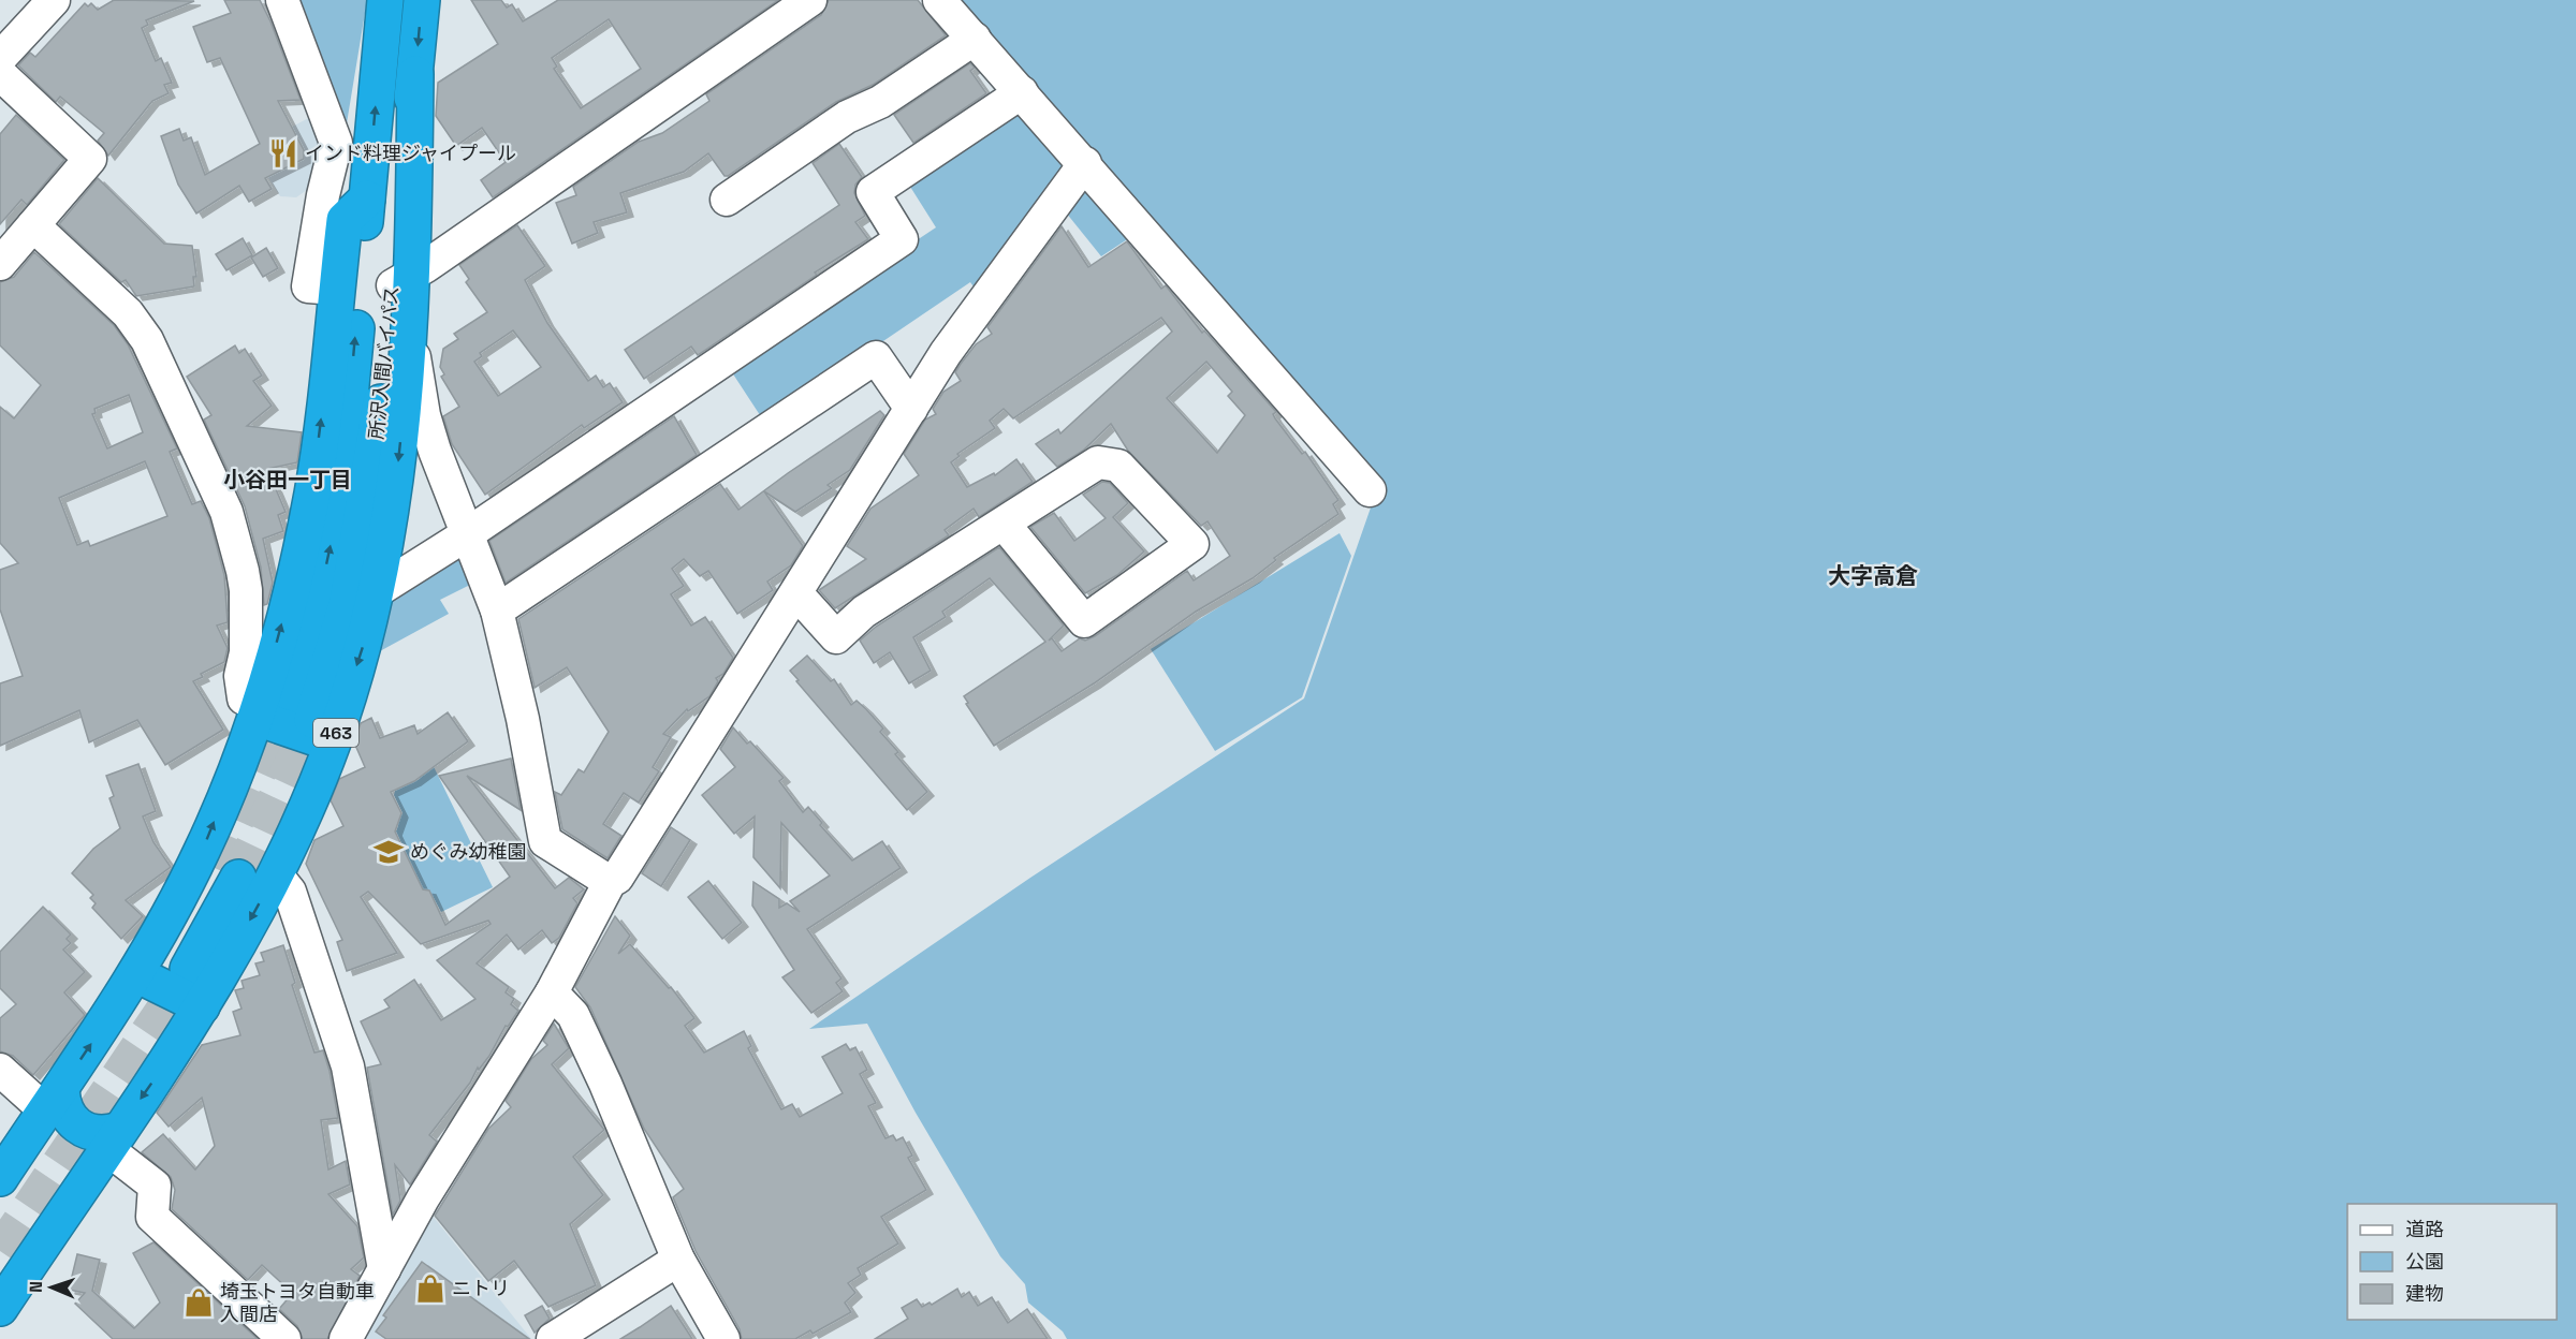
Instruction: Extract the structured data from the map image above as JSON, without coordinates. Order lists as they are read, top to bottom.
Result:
{
  "streets": {
    "highway": ["所沢入間バイパス", "463"]
  },
  "crossings": [
    ["所沢入間バイパス", "463"]
  ],
  "districts": ["小谷田一丁目", "大字高倉"],
  "places": {
    "restaurant": ["インド料理ジャイプール"],
    "school or university": ["めぐみ幼稚園"],
    "shop": ["ニトリ", "埼玉トヨタ自動車 入間店"]
  },
  "legend": ["道路", "公園", "建物"],
  "north": "left"
}
